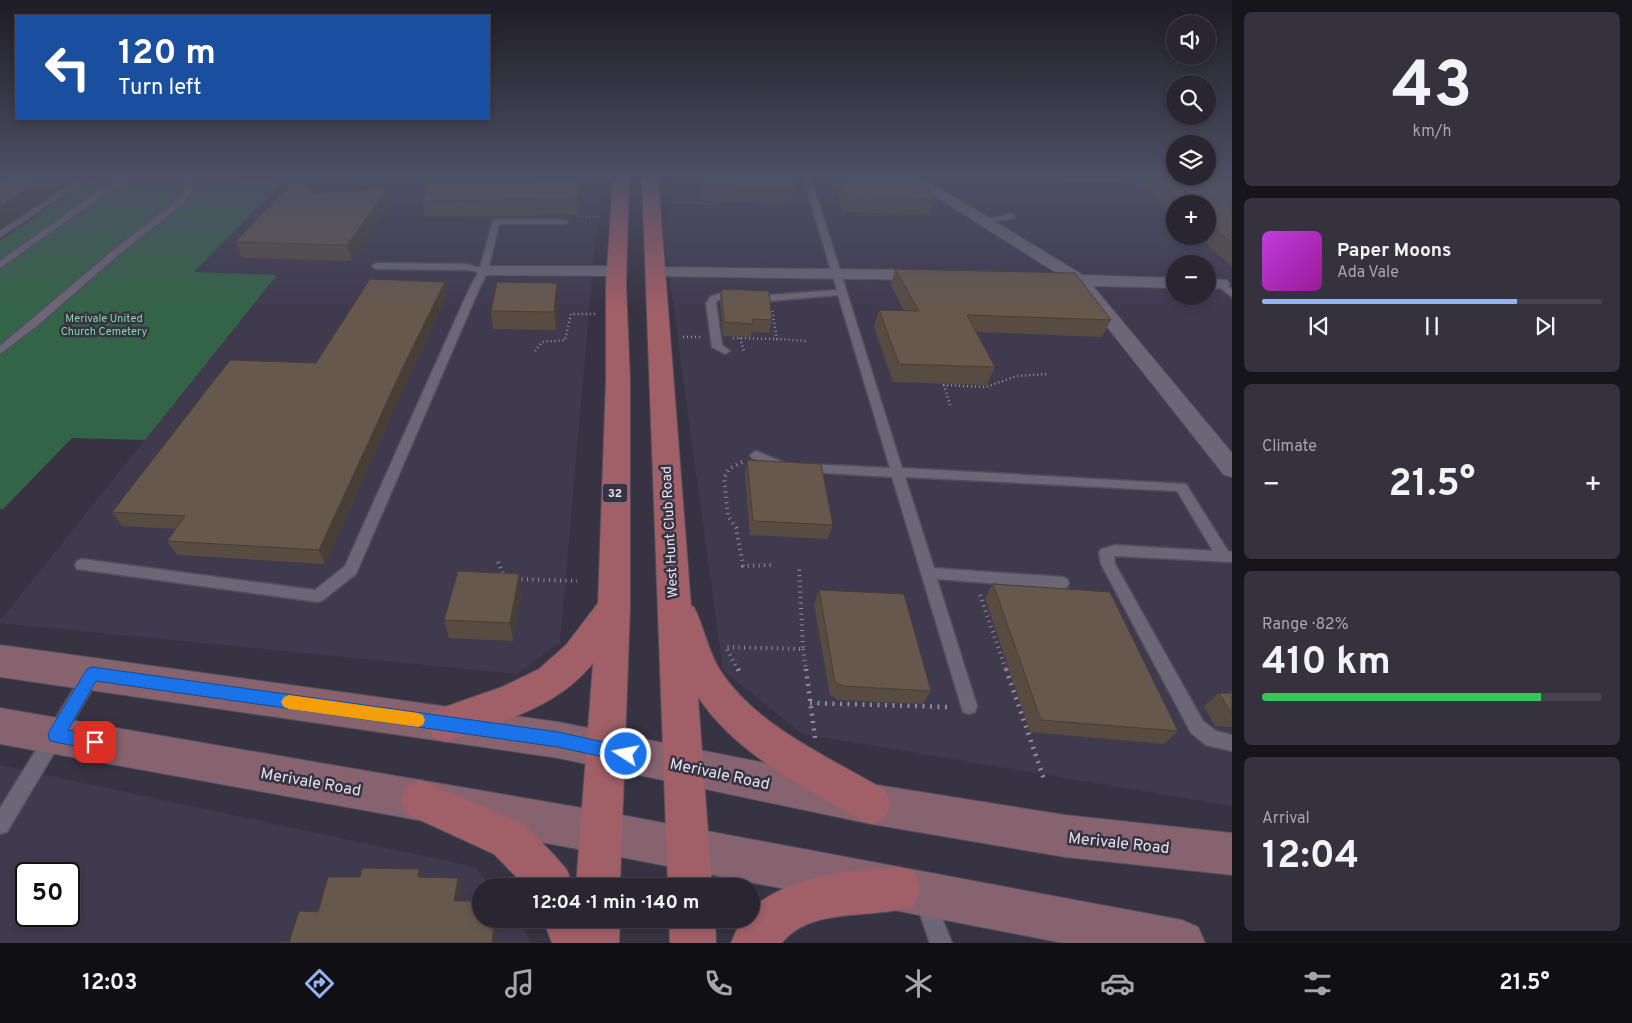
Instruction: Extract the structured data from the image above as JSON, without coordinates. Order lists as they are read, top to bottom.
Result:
{
  "streets": {
    "main road": ["32", "West Hunt Club Road", "Merivale Road"]
  },
  "crossings": [
    ["32", "Merivale Road"],
    ["West Hunt Club Road", "Merivale Road"]
  ],
  "parks": ["Merivale United Church Cemetery"],
  "page": {
    "tile": [
      ["43", "km/h"],
      "Climate",
      ["Range · 82%", "410 km"],
      ["Arrival", "12:04"]
    ],
    "map_buttons": ["+", "−"],
    "turn": ["120 m", "Turn left"],
    "song": ["Paper Moons", "Ada Vale"],
    "heat": ["−", "21.5°", "+"],
    "limit": "50",
    "trip": "12:04 · 1 min · 140 m",
    "tabs": ["12:03", "21.5°"]
  }
}
